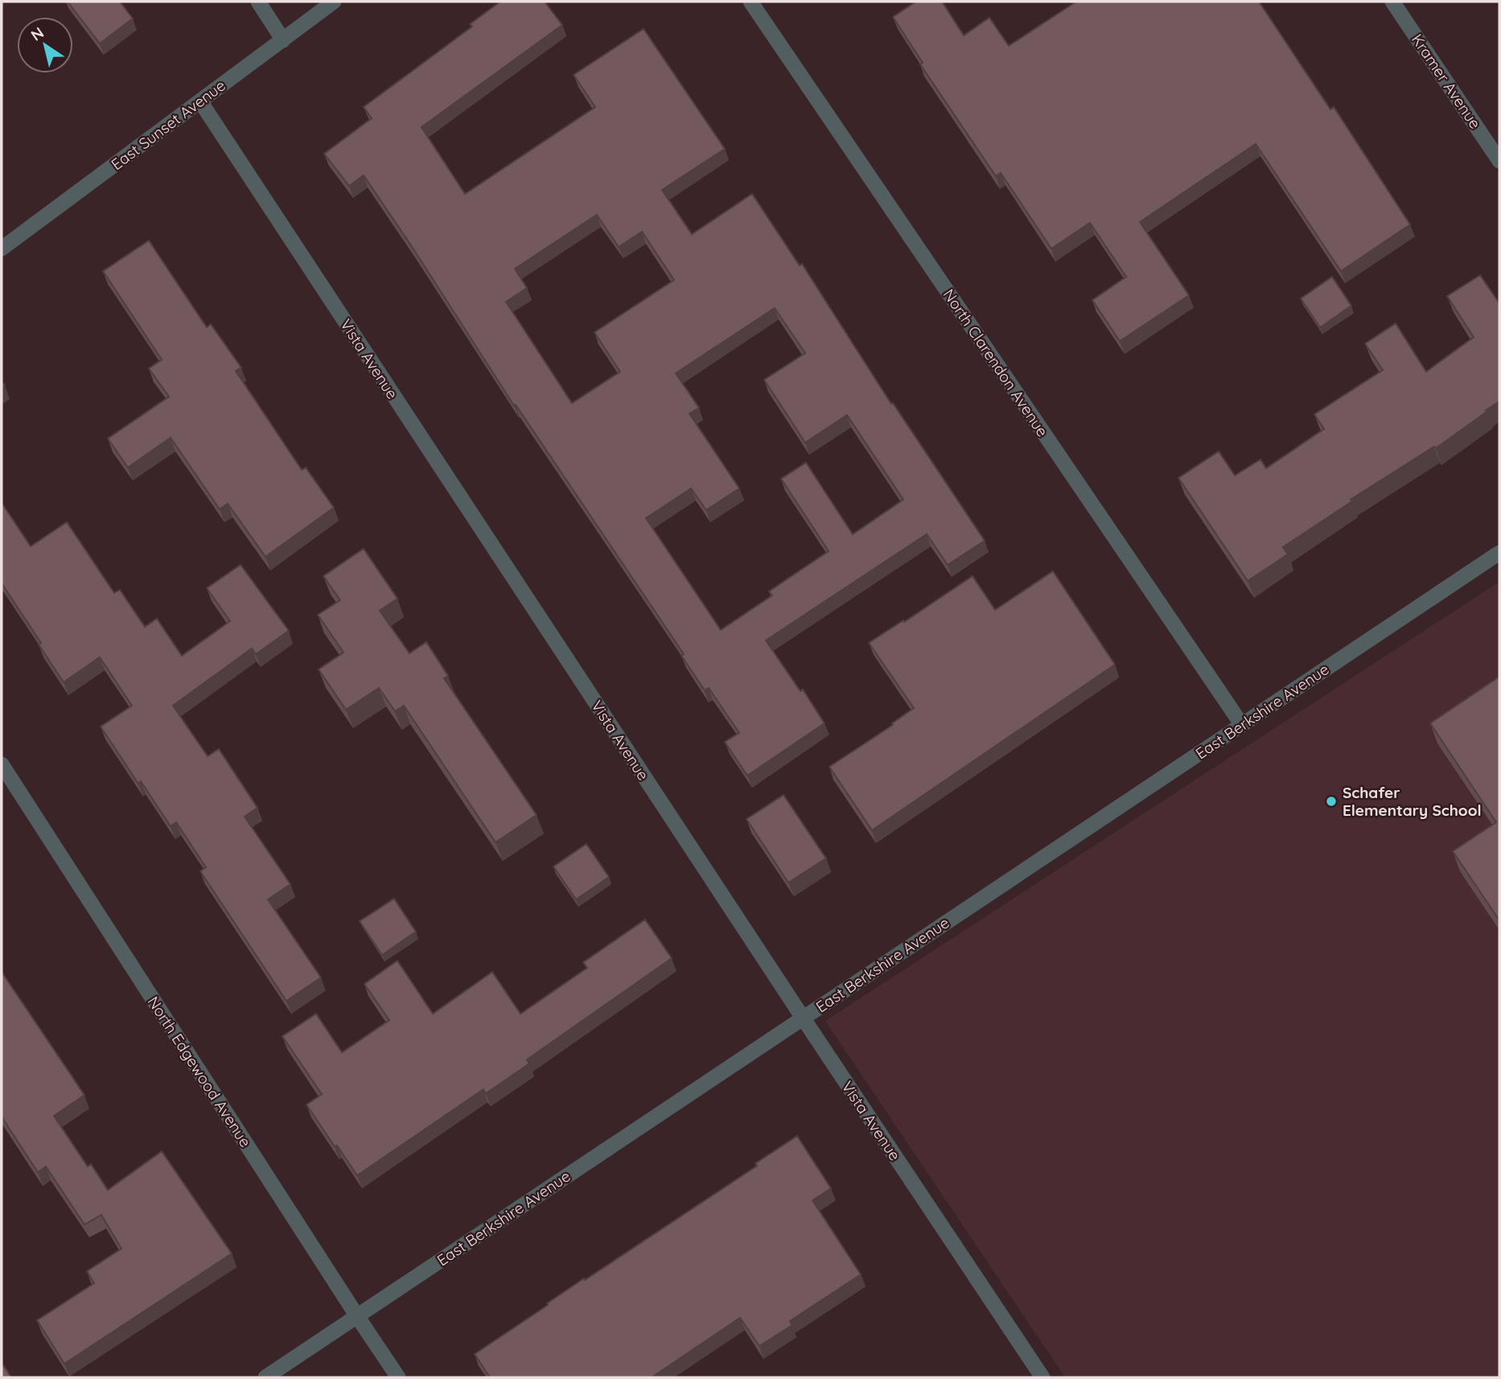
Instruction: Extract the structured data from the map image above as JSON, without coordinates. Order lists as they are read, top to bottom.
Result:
{
  "streets": {
    "street": [
      "Kramer Avenue",
      "East Sunset Avenue",
      "Vista Avenue",
      "North Clarendon Avenue",
      "East Berkshire Avenue",
      "North Edgewood Avenue"
    ]
  },
  "crossings": [
    ["East Sunset Avenue", "Vista Avenue"],
    ["Vista Avenue", "East Berkshire Avenue"],
    ["North Clarendon Avenue", "East Berkshire Avenue"],
    ["East Berkshire Avenue", "North Edgewood Avenue"]
  ],
  "places": ["Schafer Elementary School"],
  "north": "top left"
}
